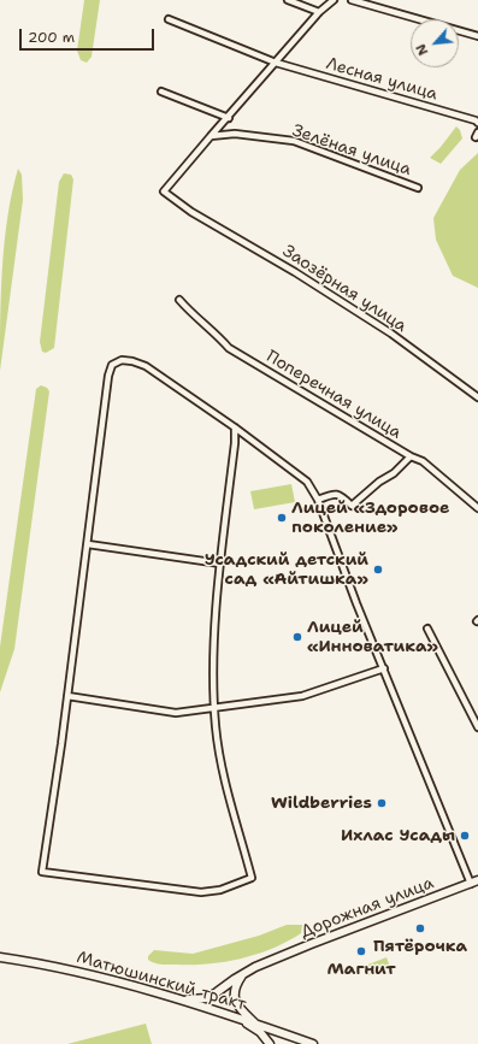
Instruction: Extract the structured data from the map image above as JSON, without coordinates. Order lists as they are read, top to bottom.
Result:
{
  "streets": {
    "street": [
      "Лесная улица",
      "Зелёная улица",
      "Заозёрная улица",
      "Поперечная улица",
      "Дорожная улица",
      "Матюшинский тракт"
    ]
  },
  "crossings": [
    ["Зелёная улица", "Заозёрная улица"],
    ["Дорожная улица", "Матюшинский тракт"]
  ],
  "places": [
    "Лицей «Здоровое поколение»",
    "Усадский детский сад «Айтишка»",
    "Лицей «Инноватика»",
    "Wildberries",
    "Ихлас Усады",
    "Пятёрочка",
    "Магнит"
  ],
  "scale_bar": "200 m",
  "north": "bottom left"
}
